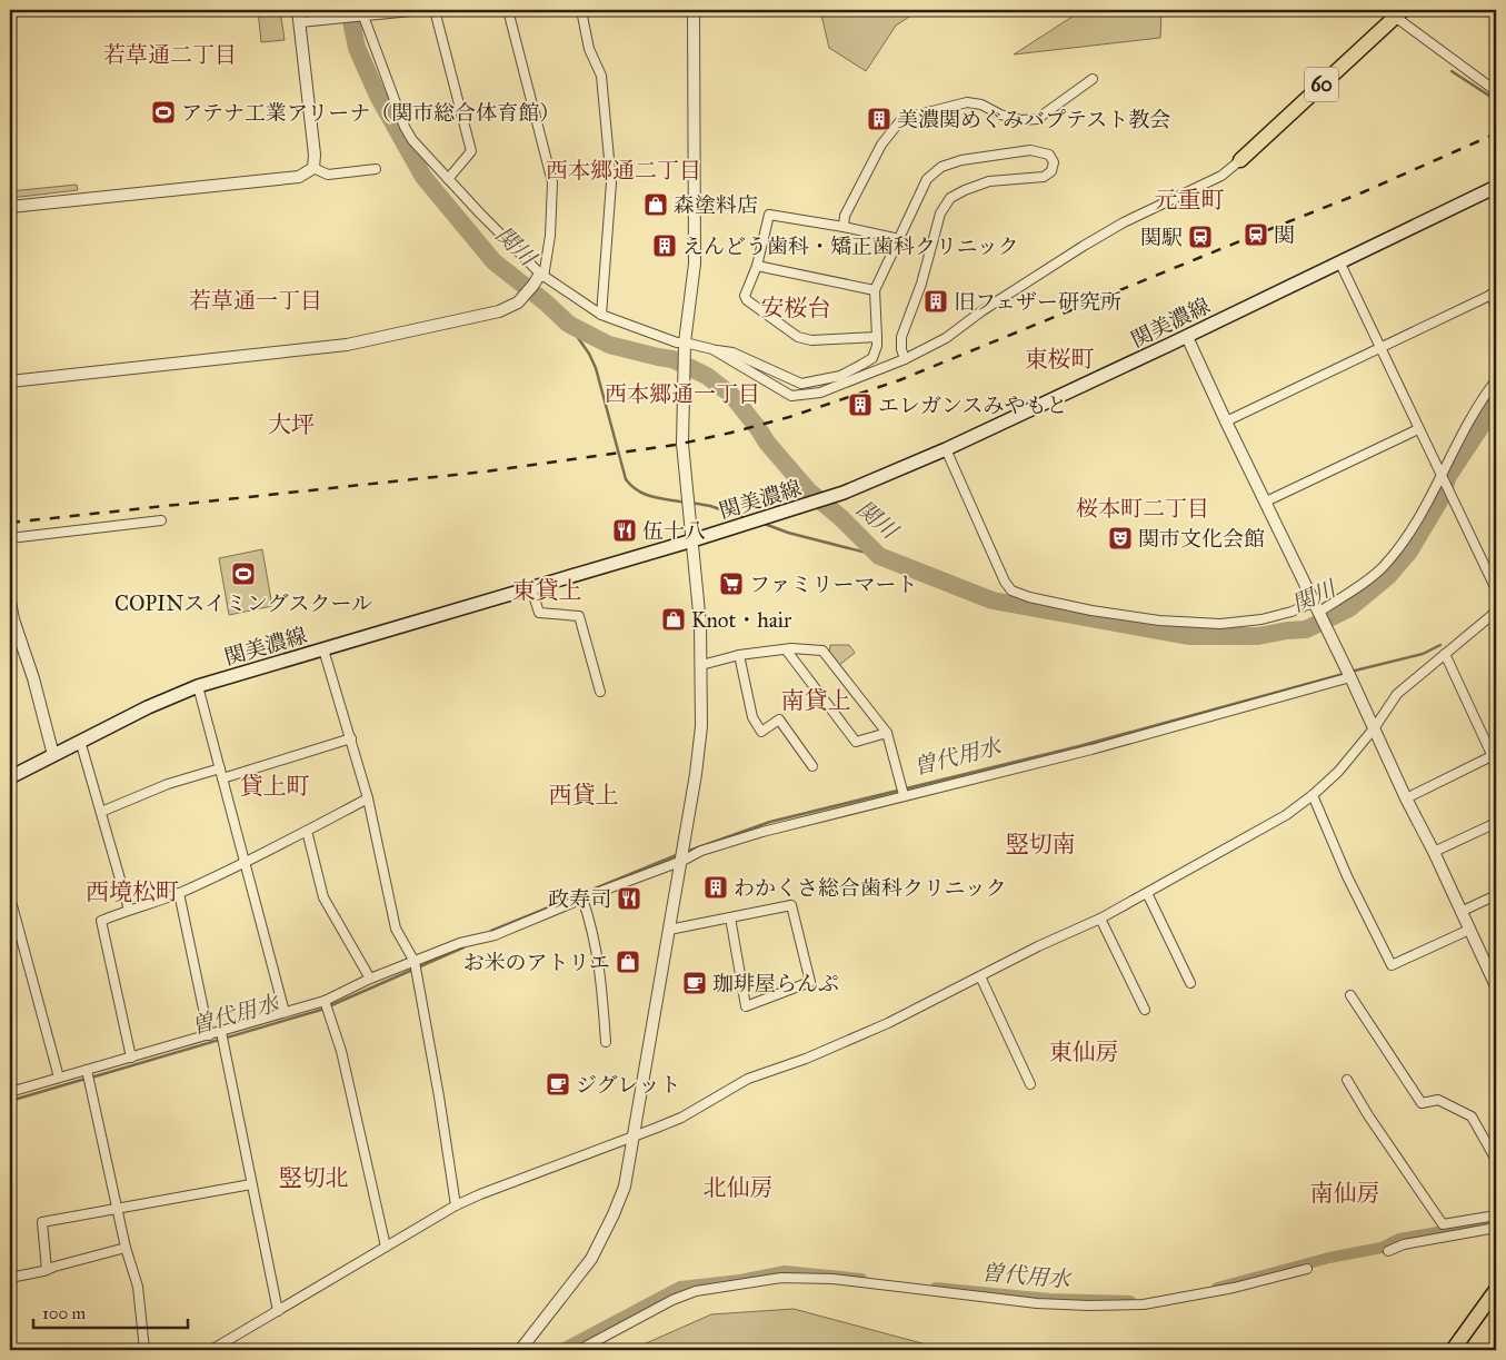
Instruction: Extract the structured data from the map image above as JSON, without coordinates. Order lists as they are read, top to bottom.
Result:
{
  "streets": {
    "main road": ["60", "関美濃線"]
  },
  "districts": [
    "若草通二丁目",
    "西本郷通二丁目",
    "元重町",
    "若草通一丁目",
    "安桜台",
    "東桜町",
    "西本郷通一丁目",
    "大坪",
    "桜本町二丁目",
    "東貸上",
    "南貸上",
    "貸上町",
    "西貸上",
    "竪切南",
    "西境松町",
    "東仙房",
    "竪切北",
    "北仙房",
    "南仙房"
  ],
  "water": ["関川", "曽代用水"],
  "places": {
    "sports": ["アテナ工業アリーナ（関市総合体育館）", "COPINスイミングスクール"],
    "building": [
      "美濃関めぐみバプテスト教会",
      "えんどう歯科・矯正歯科クリニック",
      "旧フェザー研究所",
      "エレガンスみやもと",
      "わかくさ総合歯科クリニック"
    ],
    "shop": ["森塗料店", "Knot・hair", "お米のアトリエ"],
    "station": ["関", "関駅"],
    "restaurant": ["伍十八", "政寿司"],
    "theatre": ["関市文化会館"],
    "supermarket": ["ファミリーマート"],
    "cafe": ["珈琲屋らんぷ", "ジグレット"]
  },
  "scale_bar": "100 m"
}
